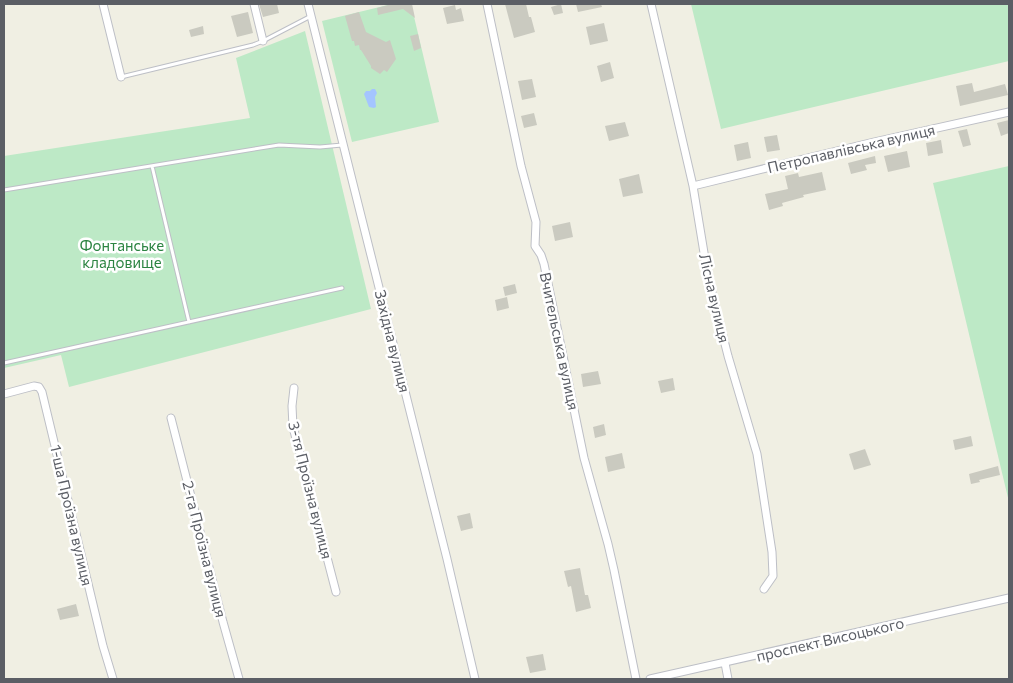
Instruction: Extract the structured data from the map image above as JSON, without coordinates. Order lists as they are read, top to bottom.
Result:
{
  "streets": {
    "street": [
      "Петропавлівська вулиця",
      "Лісна вулиця",
      "Західна вулиця",
      "Вчительська вулиця",
      "3-тя Проїзна вулиця",
      "1-ша Проїзна вулиця",
      "2-га Проїзна вулиця",
      "проспект Висоцького"
    ]
  },
  "crossings": [
    ["Петропавлівська вулиця", "Лісна вулиця"]
  ],
  "parks": ["Фонтанське кладовище"]
}
